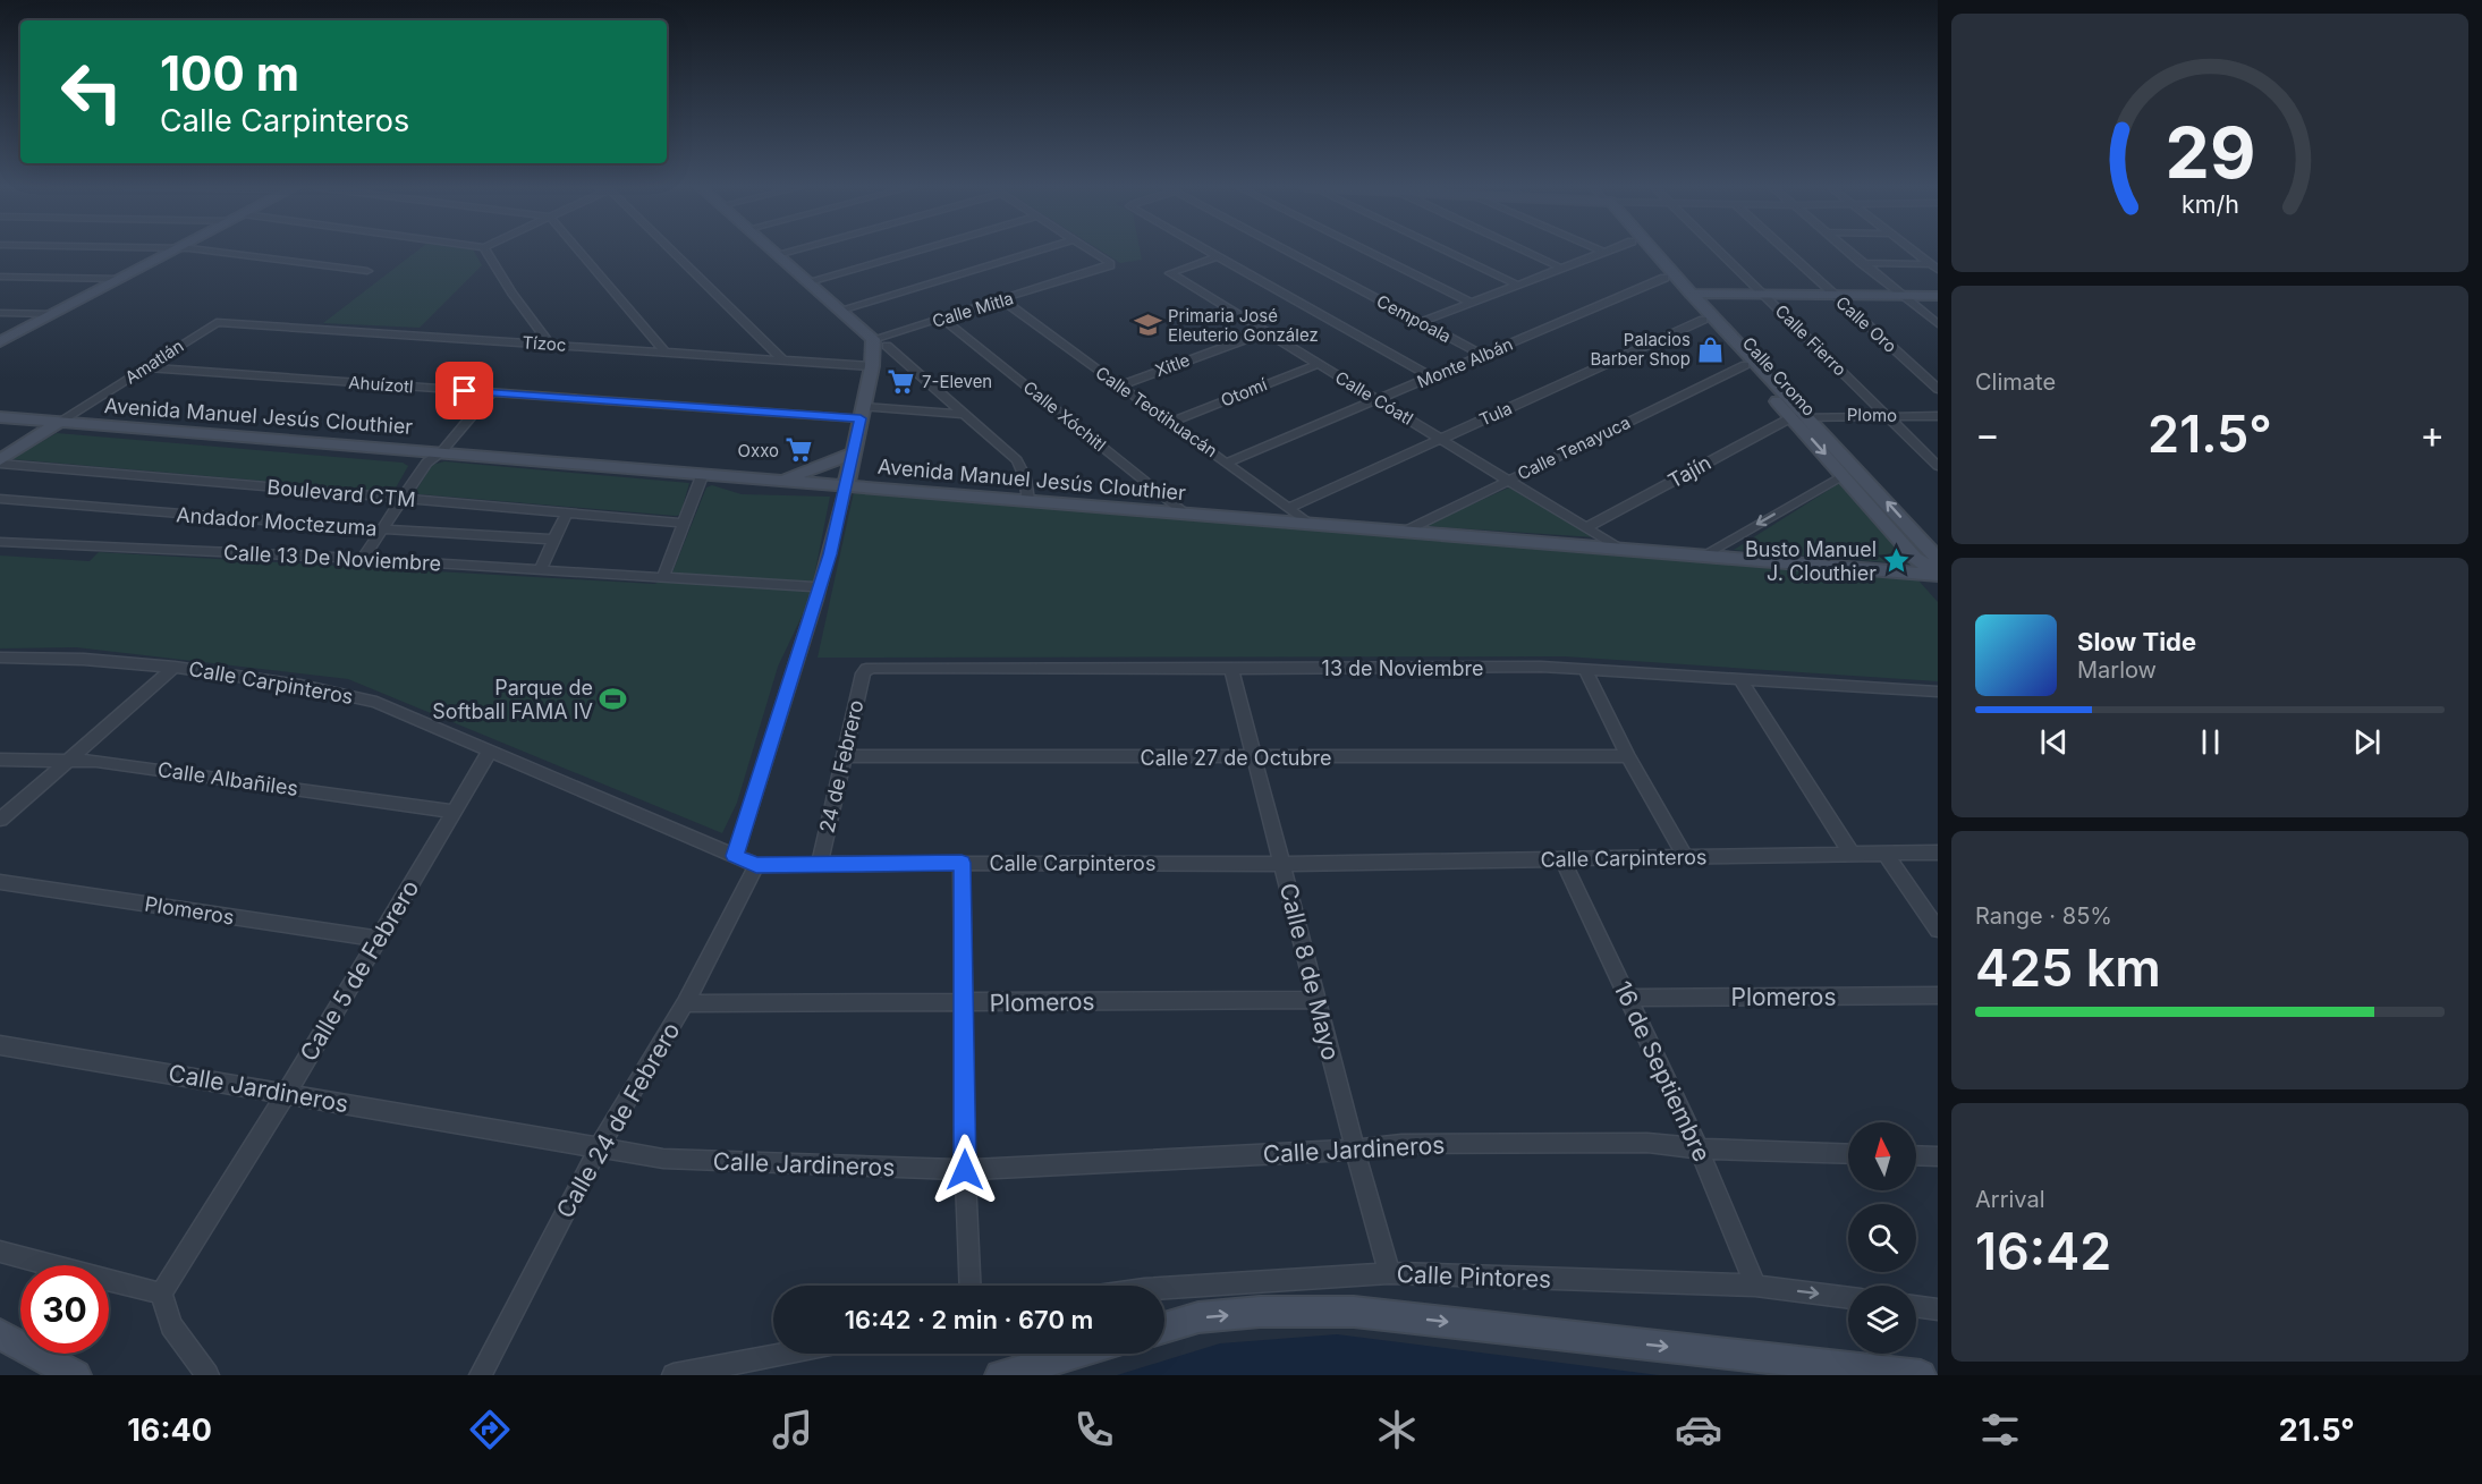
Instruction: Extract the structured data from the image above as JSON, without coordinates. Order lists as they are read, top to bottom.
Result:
{
  "streets": {
    "street": [
      "Calle Mitla",
      "Cempoala",
      "Calle Oro",
      "Calle Fierro",
      "Tízoc",
      "Amatlán",
      "Monte Albán",
      "Xitle",
      "Calle Cromo",
      "Ahuízotl",
      "Otomí",
      "Calle Cóatl",
      "Calle Teotihuacán",
      "Tula",
      "Plomo",
      "Avenida Manuel Jesús Clouthier",
      "Calle Xóchitl",
      "Calle Tenayuca",
      "Tajín",
      "Boulevard CTM",
      "Andador Moctezuma",
      "Calle 13 De Noviembre",
      "13 de Noviembre",
      "Calle Carpinteros",
      "Calle 27 de Octubre",
      "24 de Febrero",
      "Calle Albañiles",
      "Plomeros",
      "Calle 5 de Febrero",
      "Calle 8 de Mayo",
      "16 de Septiembre",
      "Calle Jardineros",
      "Calle 24 de Febrero",
      "Calle Pintores"
    ]
  },
  "crossings": [
    ["Calle Mitla", "Calle Teotihuacán"],
    ["Calle Mitla", "Calle Xóchitl"],
    ["Cempoala", "Monte Albán"],
    ["Calle Fierro", "Plomo"],
    ["Tízoc", "Amatlán"],
    ["Amatlán", "Ahuízotl"],
    ["Amatlán", "Avenida Manuel Jesús Clouthier"],
    ["Monte Albán", "Calle Cromo"],
    ["Monte Albán", "Calle Cóatl"],
    ["Monte Albán", "Calle Teotihuacán"],
    ["Xitle", "Calle Cóatl"],
    ["Xitle", "Calle Teotihuacán"],
    ["Calle Cromo", "Tula"],
    ["Calle Cromo", "Plomo"],
    ["Calle Cromo", "Avenida Manuel Jesús Clouthier"],
    ["Calle Cromo", "Calle Tenayuca"],
    ["Calle Cromo", "Tajín"],
    ["Otomí", "Calle Cóatl"],
    ["Otomí", "Calle Teotihuacán"],
    ["Calle Cóatl", "Tula"],
    ["Calle Cóatl", "Avenida Manuel Jesús Clouthier"],
    ["Calle Cóatl", "Calle Tenayuca"],
    ["Calle Cóatl", "Tajín"],
    ["Calle Teotihuacán", "Tula"],
    ["Calle Teotihuacán", "Avenida Manuel Jesús Clouthier"],
    ["Plomo", "Tajín"],
    ["Avenida Manuel Jesús Clouthier", "Calle Xóchitl"],
    ["Avenida Manuel Jesús Clouthier", "Calle Tenayuca"],
    ["13 de Noviembre", "24 de Febrero"],
    ["13 de Noviembre", "Calle 8 de Mayo"],
    ["Calle Carpinteros", "24 de Febrero"],
    ["Calle Carpinteros", "Calle 5 de Febrero"],
    ["Calle Carpinteros", "Calle 8 de Mayo"],
    ["Calle Carpinteros", "16 de Septiembre"],
    ["Calle Carpinteros", "Calle 24 de Febrero"],
    ["Calle 27 de Octubre", "24 de Febrero"],
    ["Calle 27 de Octubre", "Calle 8 de Mayo"],
    ["Calle Albañiles", "Calle 5 de Febrero"],
    ["Plomeros", "Calle 5 de Febrero"],
    ["Plomeros", "Calle 8 de Mayo"],
    ["Plomeros", "16 de Septiembre"],
    ["Plomeros", "Calle 24 de Febrero"],
    ["Calle 5 de Febrero", "Calle Jardineros"],
    ["Calle 8 de Mayo", "Calle Jardineros"],
    ["Calle 8 de Mayo", "Calle Pintores"],
    ["16 de Septiembre", "Calle Jardineros"],
    ["16 de Septiembre", "Calle Pintores"],
    ["Calle Jardineros", "Calle 24 de Febrero"]
  ],
  "places": {
    "school or university": ["Primaria José Eleuterio González"],
    "shop": ["Palacios Barber Shop"],
    "supermarket": ["7-Eleven", "Oxxo"],
    "place": ["Busto Manuel J. Clouthier"],
    "sports": ["Parque de Softball FAMA IV"]
  },
  "north": "top",
  "page": {
    "turn": ["100 m", "Calle Carpinteros"],
    "tile": [
      "Climate",
      ["Range · 85%", "425 km"],
      ["Arrival", "16:42"]
    ],
    "heat": ["−", "21.5°", "+"],
    "song": ["Slow Tide", "Marlow"],
    "limit": "30",
    "trip": "16:42 · 2 min · 670 m",
    "tabs": ["16:40", "21.5°"],
    "gauge": ["29", "km/h"]
  }
}
